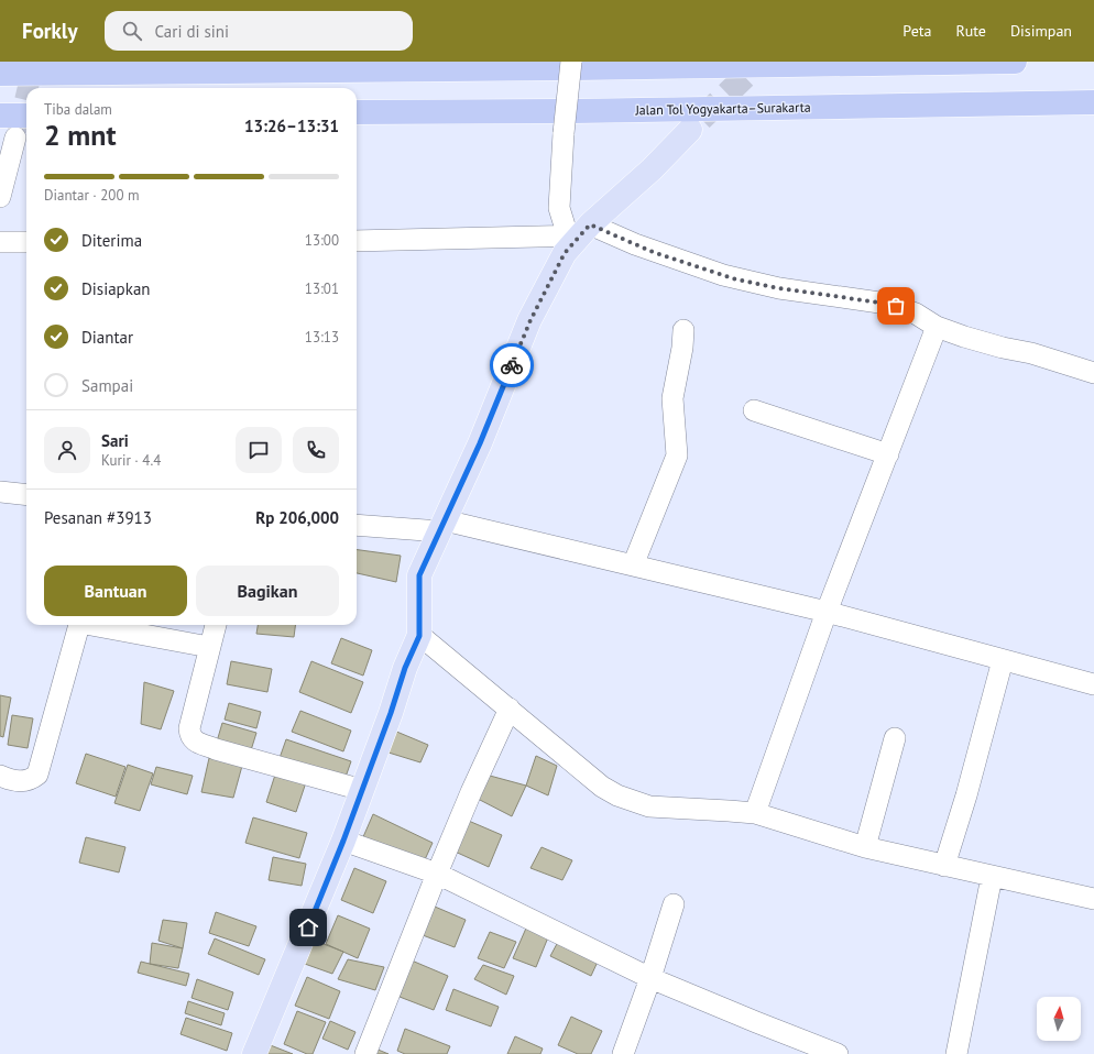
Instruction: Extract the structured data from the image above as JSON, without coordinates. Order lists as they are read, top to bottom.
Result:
{
  "streets": {
    "highway": ["Jalan Tol Yogyakarta–Surakarta"]
  },
  "north": "top",
  "page": {
    "header": "Forkly",
    "search": "Cari di sini",
    "nav": ["Peta", "Rute", "Disimpan"],
    "heading": ["2 mnt", "Tiba dalam", "13:26–13:31"],
    "panel": [
      "Sari",
      "Kurir · 4.4",
      "Pesanan #3913",
      "Rp 206,000"
    ],
    "bar": "Diantar · 200 m",
    "list": [
      ["Diterima", "13:00"],
      ["Disiapkan", "13:01"],
      ["Diantar", "13:13"],
      "Sampai"
    ],
    "buttons": ["Bantuan", "Bagikan"]
  }
}
